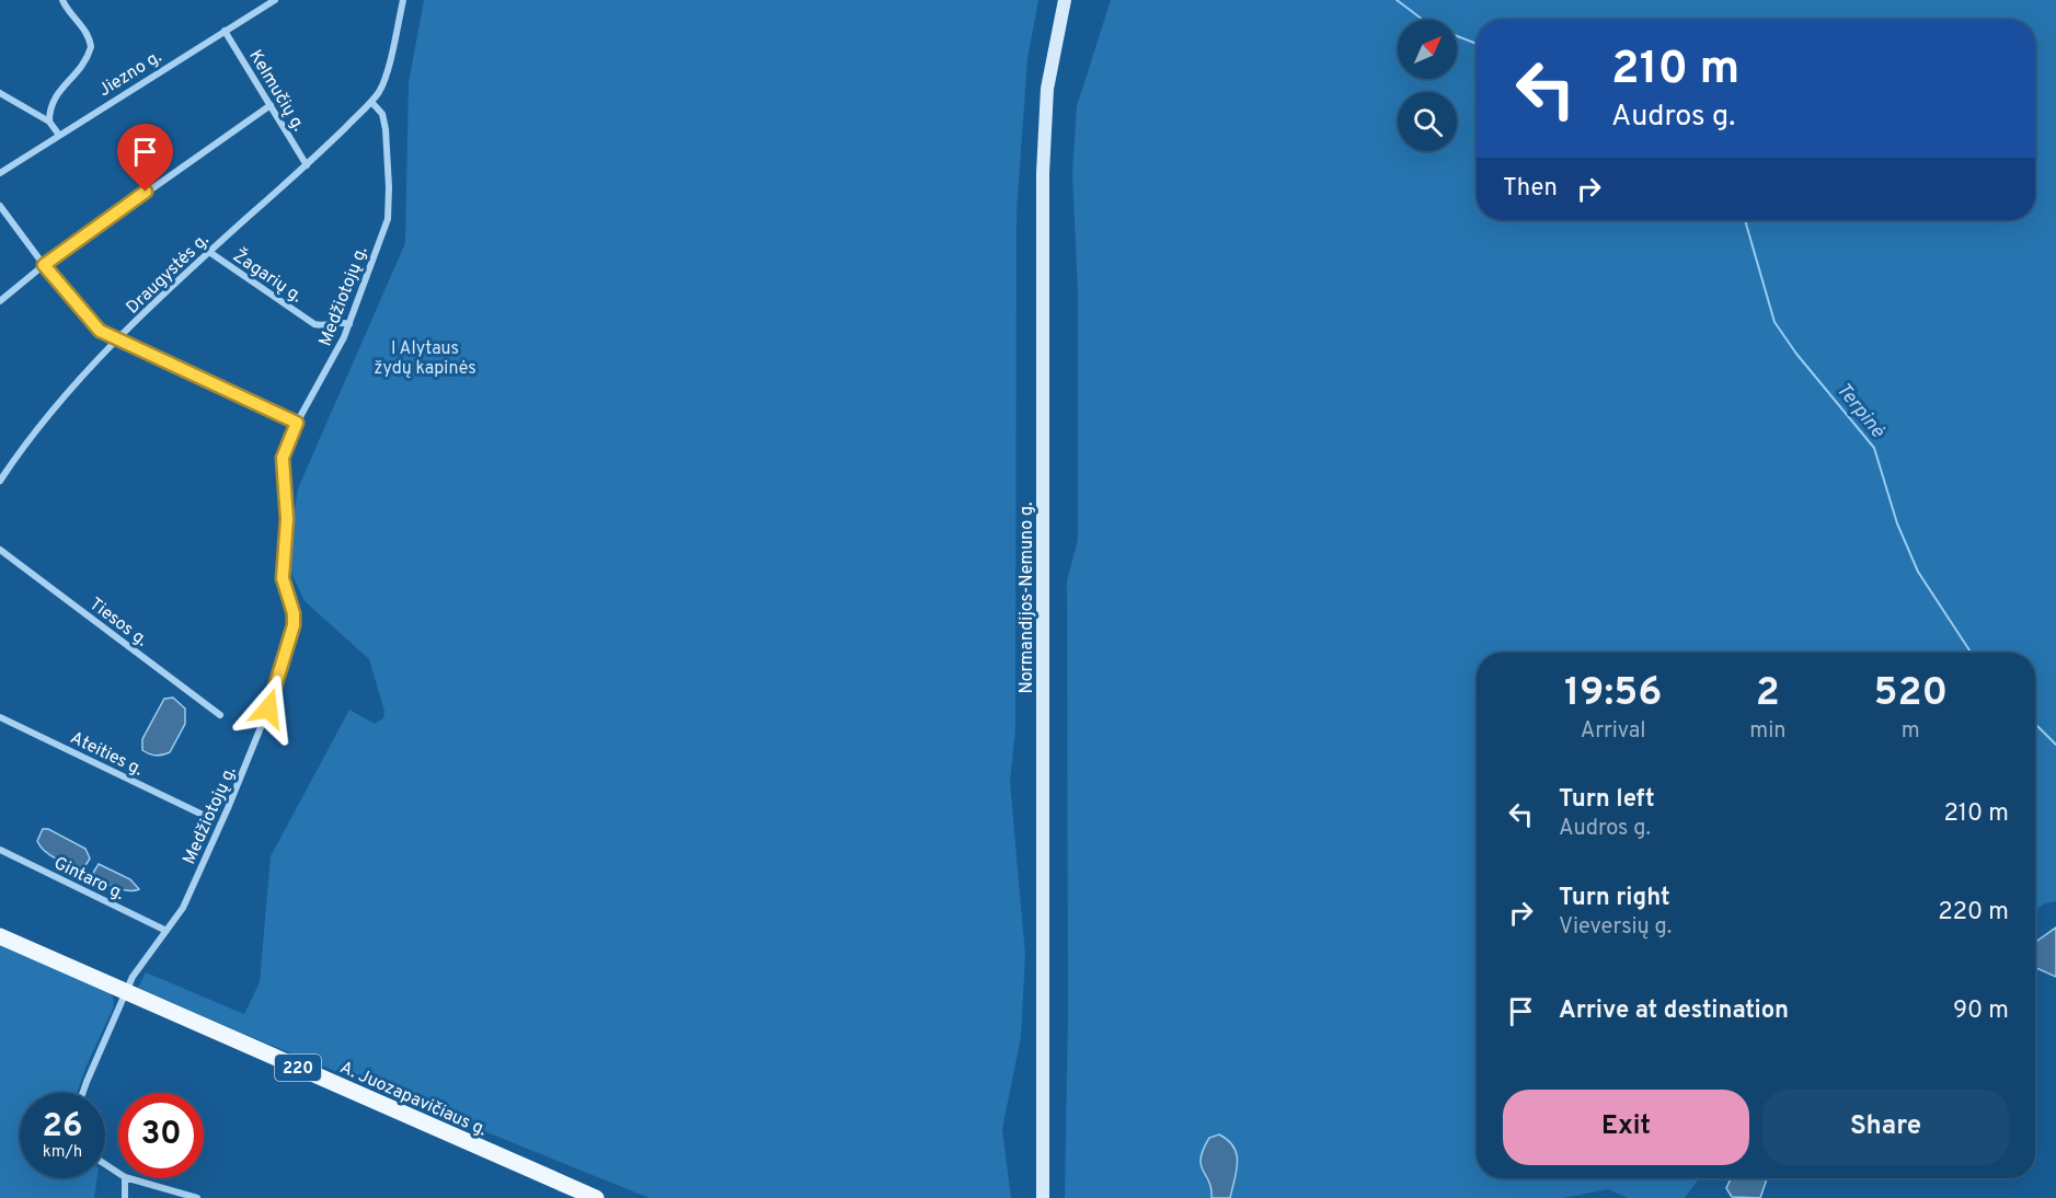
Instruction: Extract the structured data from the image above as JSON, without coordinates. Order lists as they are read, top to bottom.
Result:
{
  "streets": {
    "main road": ["Normandijos-Nemuno g.", "220", "A. Juozapavičiaus g."],
    "street": [
      "Jiezno g.",
      "Kelmučių g.",
      "Draugystės g.",
      "Žagarių g.",
      "Medžiotojų g.",
      "Tiesos g.",
      "Ateities g.",
      "Gintaro g."
    ]
  },
  "crossings": [
    ["Jiezno g.", "Kelmučių g."],
    ["Kelmučių g.", "Draugystės g."],
    ["Draugystės g.", "Žagarių g."],
    ["Draugystės g.", "Medžiotojų g."],
    ["Žagarių g.", "Medžiotojų g."],
    ["Medžiotojų g.", "Gintaro g."],
    ["Medžiotojų g.", "A. Juozapavičiaus g."]
  ],
  "water": ["Terpinė"],
  "parks": ["I Alytaus žydų kapinės"],
  "north": "top right",
  "page": {
    "turn": ["210 m", "Audros g."],
    "then": "Then",
    "eta": [
      "19:56",
      "Arrival",
      "2",
      "min",
      "520",
      "m"
    ],
    "list": [
      {
        "name": "Turn left",
        "note": "Audros g.",
        "value": "210 m"
      },
      {
        "name": "Turn right",
        "note": "Vieversių g.",
        "value": "220 m"
      },
      {
        "name": "Arrive at destination",
        "value": "90 m"
      }
    ],
    "buttons": ["Exit", "Share"],
    "speed": "26 km/h",
    "limit": "30"
  }
}
